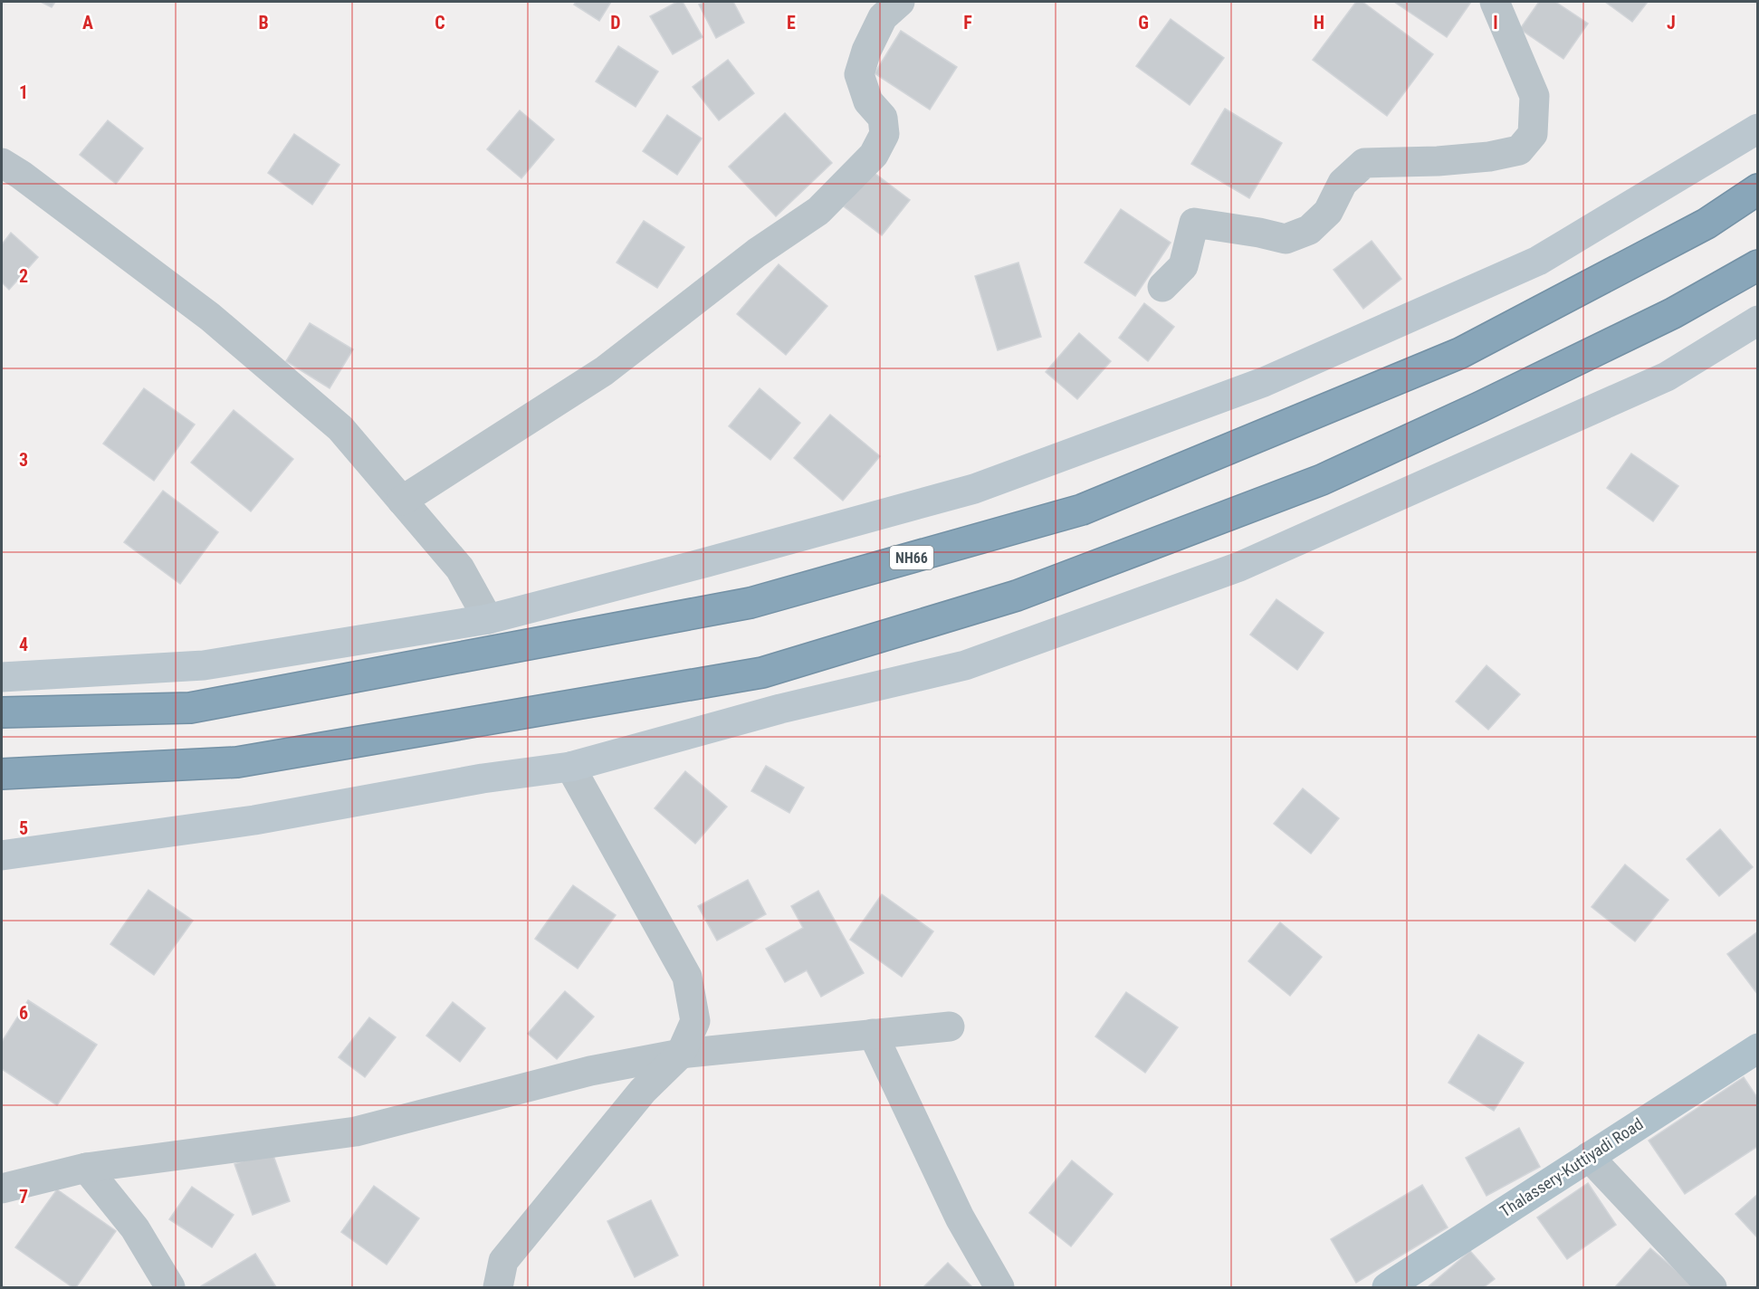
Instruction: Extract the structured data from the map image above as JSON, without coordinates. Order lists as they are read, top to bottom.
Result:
{
  "streets": {
    "highway": ["NH66"],
    "main road": ["Thalassery-Kuttiyadi Road"]
  },
  "grid": {
    "columns": [
      "A",
      "B",
      "C",
      "D",
      "E",
      "F",
      "G",
      "H",
      "I",
      "J"
    ],
    "rows": [
      "1",
      "2",
      "3",
      "4",
      "5",
      "6",
      "7"
    ]
  }
}
